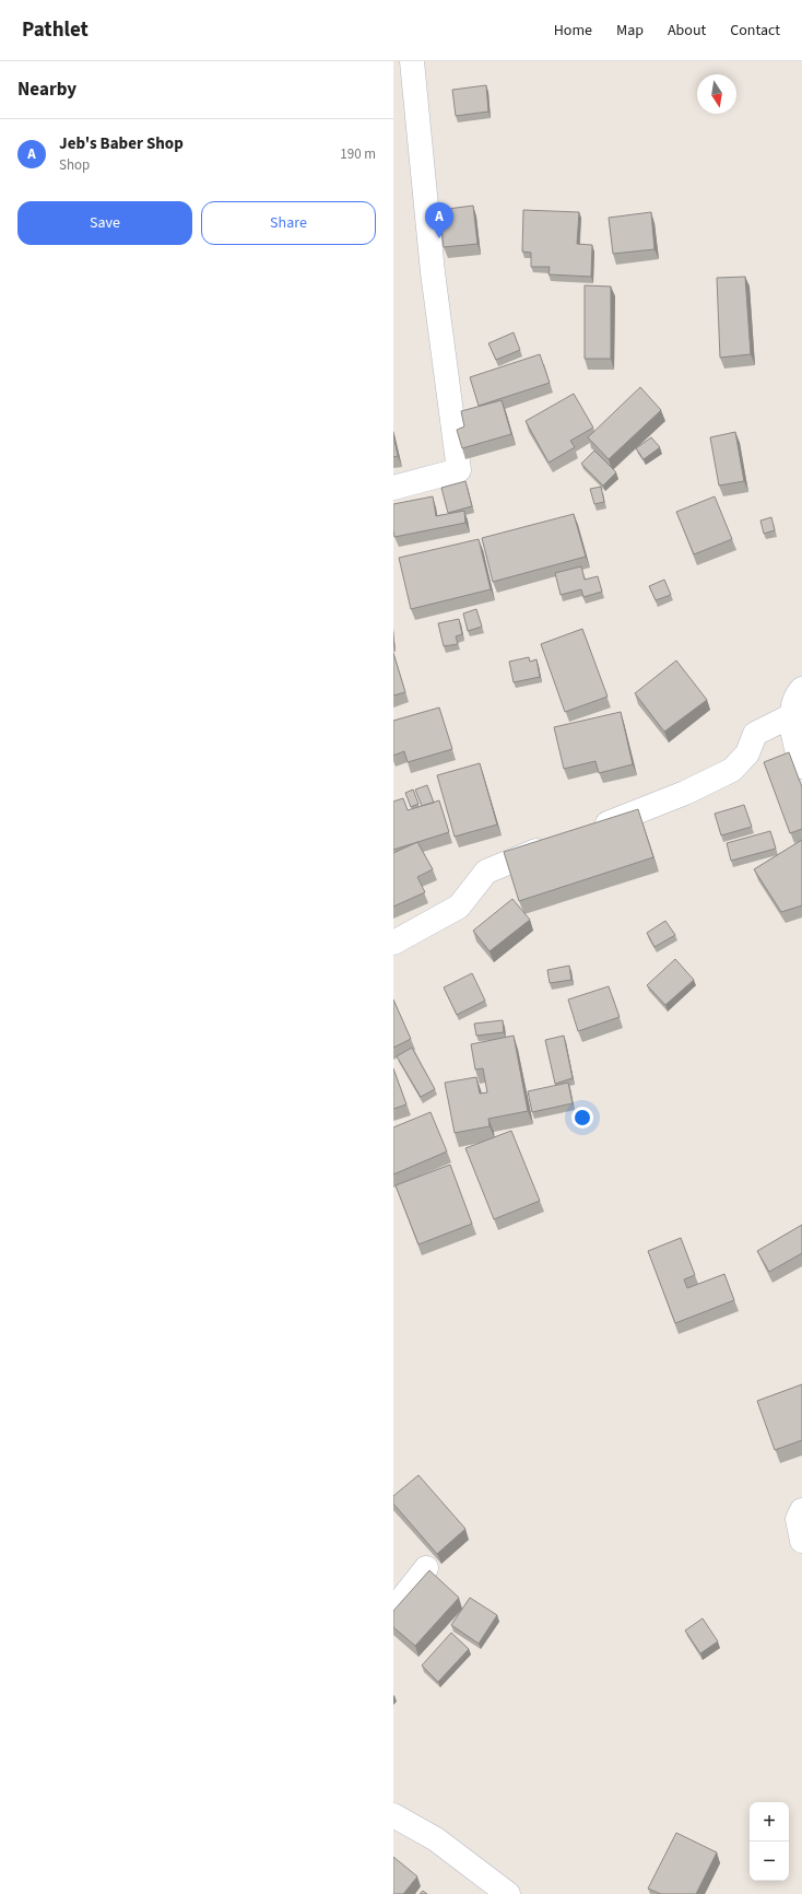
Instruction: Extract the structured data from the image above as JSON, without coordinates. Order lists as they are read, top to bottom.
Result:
{
  "north": "bottom",
  "page": {
    "header": "Pathlet",
    "nav": [
      "Home",
      "Map",
      "About",
      "Contact"
    ],
    "heading": "Nearby",
    "list": [
      {
        "mark": "A",
        "name": "Jeb's Baber Shop",
        "note": "Shop",
        "value": "190 m"
      }
    ],
    "buttons": ["Save", "Share"],
    "pins": "A",
    "map_buttons": ["+", "−"]
  }
}
